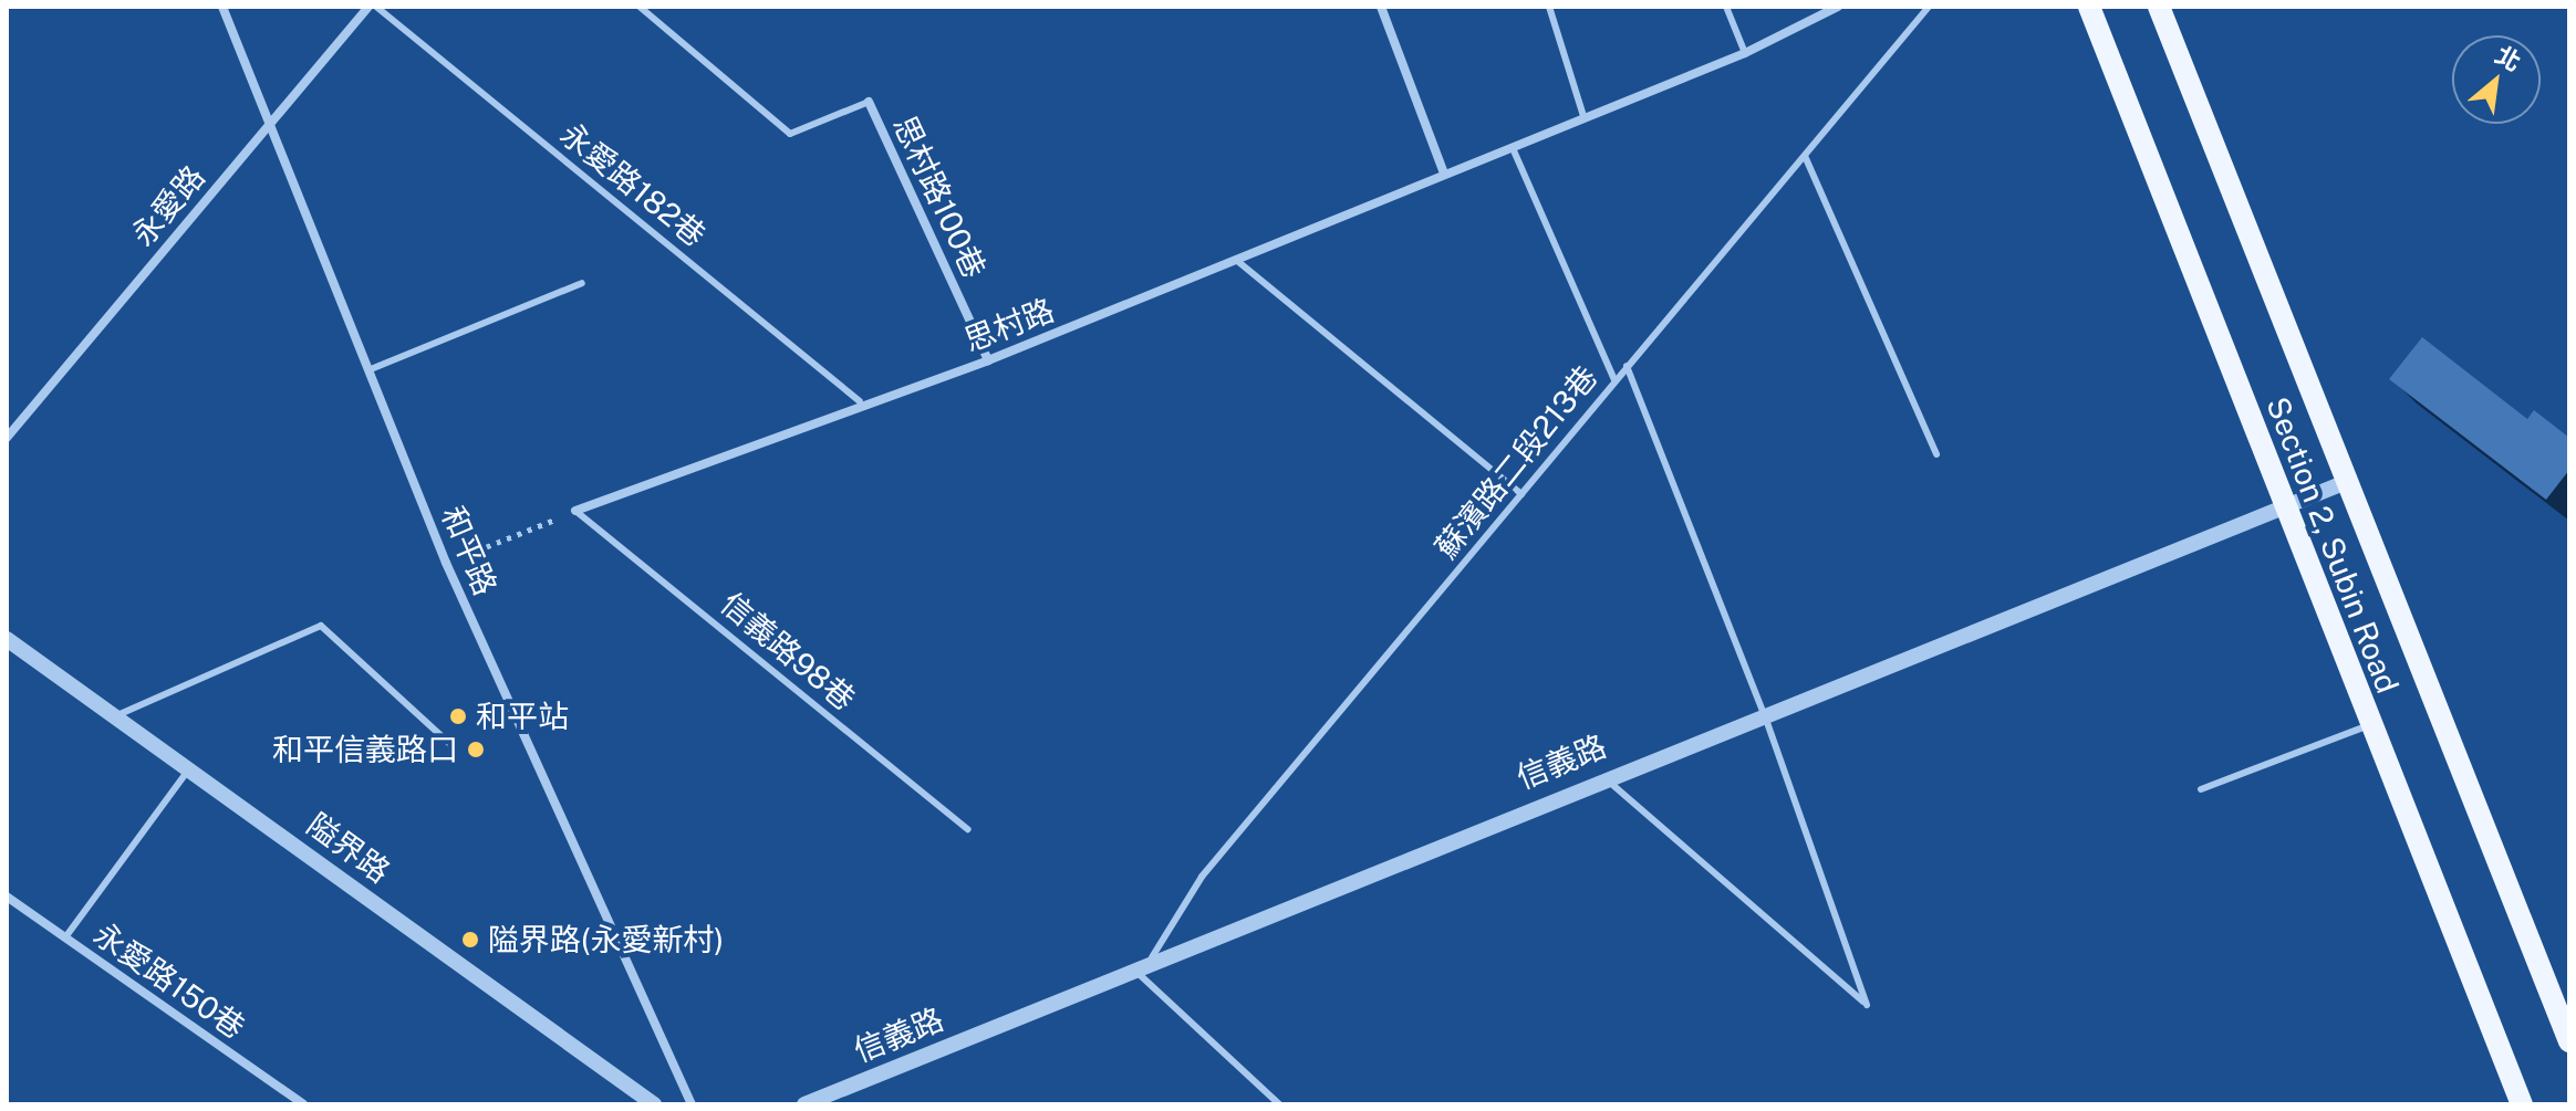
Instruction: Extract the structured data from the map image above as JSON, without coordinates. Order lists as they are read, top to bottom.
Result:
{
  "streets": {
    "main road": ["Section 2, Subin Road"],
    "street": [
      "思村路100巷",
      "永愛路",
      "思村路",
      "和平路",
      "信義路",
      "隘界路",
      "永愛路150巷"
    ],
    "lane": ["永愛路182巷", "蘇濱路二段213巷", "信義路98巷"]
  },
  "crossings": [
    ["永愛路182巷", "思村路"],
    ["思村路100巷", "思村路"],
    ["永愛路", "和平路"],
    ["思村路", "信義路98巷"],
    ["蘇濱路二段213巷", "信義路"],
    ["Section 2, Subin Road", "信義路"]
  ],
  "places": ["和平站", "和平信義路口", "隘界路(永愛新村)"],
  "north": "top right"
}
